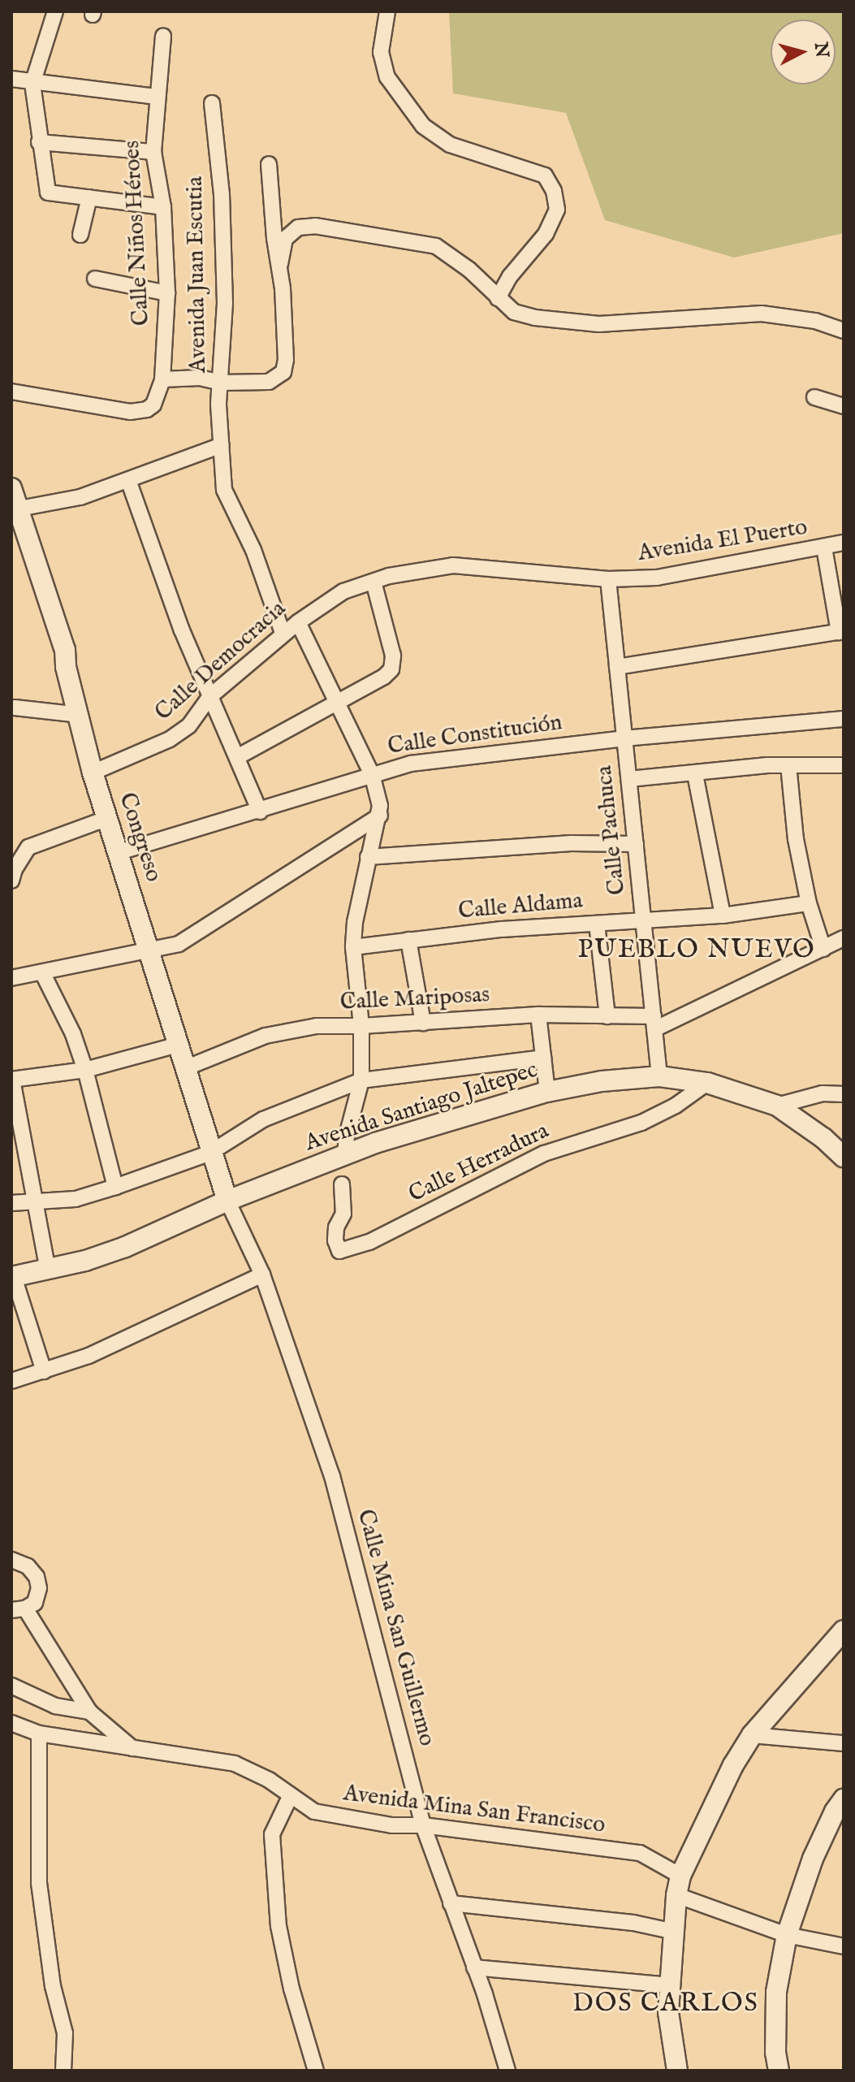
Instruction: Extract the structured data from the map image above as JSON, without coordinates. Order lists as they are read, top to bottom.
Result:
{
  "streets": {
    "street": [
      "Calle Niños Héroes",
      "Avenida Juan Escutia",
      "Avenida El Puerto",
      "Calle Democracia",
      "Calle Constitución",
      "Calle Pachuca",
      "Congreso",
      "Calle Aldama",
      "Calle Mariposas",
      "Avenida Santiago Jaltepec",
      "Calle Herradura",
      "Calle Mina San Guillermo",
      "Avenida Mina San Francisco"
    ]
  },
  "crossings": [
    ["Avenida Juan Escutia", "Calle Democracia"],
    ["Avenida El Puerto", "Calle Democracia"],
    ["Avenida El Puerto", "Calle Pachuca"],
    ["Calle Democracia", "Calle Pachuca"],
    ["Calle Democracia", "Congreso"],
    ["Calle Constitución", "Calle Pachuca"],
    ["Calle Constitución", "Congreso"],
    ["Calle Pachuca", "Calle Aldama"],
    ["Calle Pachuca", "Calle Mariposas"],
    ["Calle Pachuca", "Avenida Santiago Jaltepec"],
    ["Congreso", "Calle Mariposas"],
    ["Congreso", "Avenida Santiago Jaltepec"],
    ["Congreso", "Calle Mina San Guillermo"],
    ["Avenida Santiago Jaltepec", "Calle Herradura"],
    ["Avenida Santiago Jaltepec", "Calle Mina San Guillermo"],
    ["Calle Mina San Guillermo", "Avenida Mina San Francisco"]
  ],
  "districts": ["PUEBLO NUEVO", "DOS CARLOS"],
  "north": "right"
}
